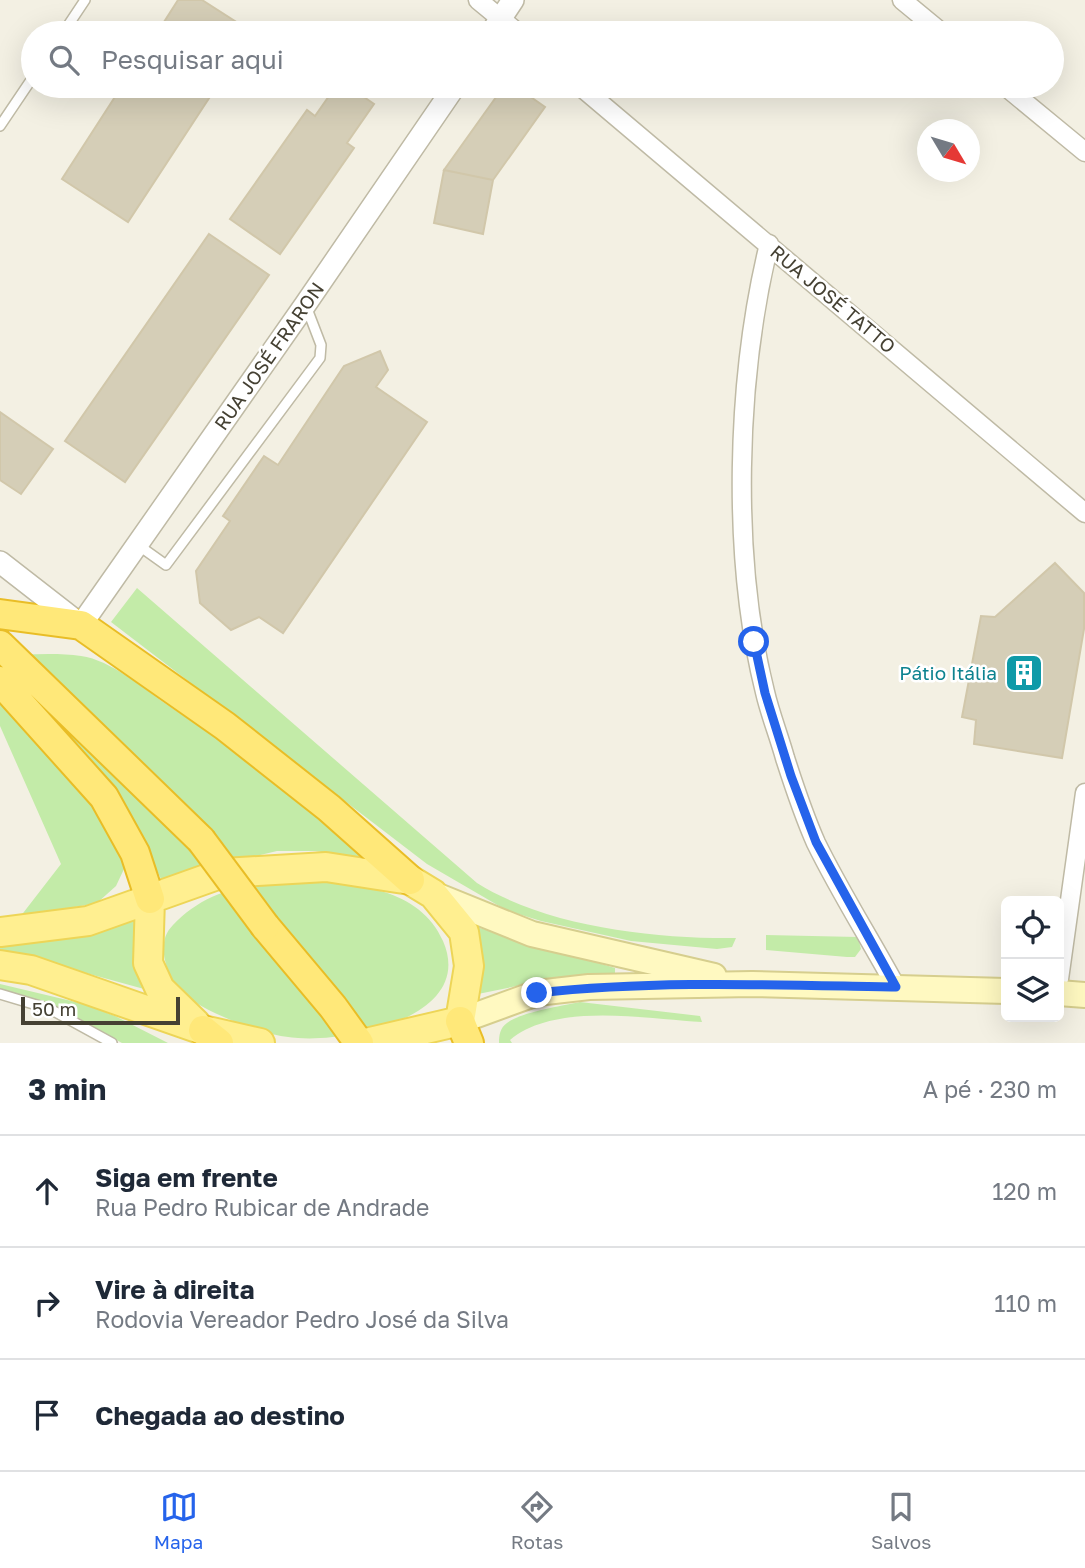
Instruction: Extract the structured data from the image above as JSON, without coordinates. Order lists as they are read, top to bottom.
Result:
{
  "streets": {
    "street": ["RUA JOSÉ TATTO", "RUA JOSÉ FRARON"]
  },
  "places": {
    "building": ["Pátio Itália"]
  },
  "scale_bar": "50 m",
  "north": "bottom right",
  "page": {
    "search": "Pesquisar aqui",
    "scale": "50 m",
    "heading": ["3 min", "A pé · 230 m"],
    "list": [
      ["Siga em frente", "Rua Pedro Rubicar de Andrade", "120 m"],
      ["Vire à direita", "Rodovia Vereador Pedro José da Silva", "110 m"],
      "Chegada ao destino"
    ],
    "nav": ["Mapa", "Rotas", "Salvos"]
  }
}
